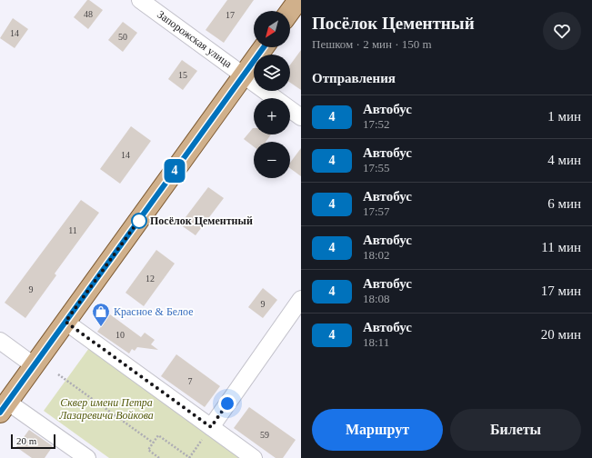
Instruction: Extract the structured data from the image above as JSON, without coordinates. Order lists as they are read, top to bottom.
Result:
{
  "streets": {
    "street": ["Запорожская улица"]
  },
  "parks": ["Сквер имени Петра Лазаревича Войкова"],
  "places": {
    "other": ["Посёлок Цементный"],
    "shop": ["Красное & Белое"]
  },
  "lines": ["bus line 4"],
  "house_numbers": [
    "48",
    "17",
    "14",
    "50",
    "15",
    "14",
    "11",
    "12",
    "9",
    "9",
    "10",
    "7",
    "59"
  ],
  "scale_bar": "20 m",
  "north": "bottom left",
  "page": {
    "on_map": "4",
    "heading": [
      ["Посёлок Цементный", "Пешком · 2 мин · 150 m"],
      "Отправления"
    ],
    "map_buttons": ["+", "−"],
    "list": [
      {
        "mark": "4",
        "name": "Автобус",
        "note": "17:52",
        "value": "1 мин"
      },
      {
        "mark": "4",
        "name": "Автобус",
        "note": "17:55",
        "value": "4 мин"
      },
      {
        "mark": "4",
        "name": "Автобус",
        "note": "17:57",
        "value": "6 мин"
      },
      {
        "mark": "4",
        "name": "Автобус",
        "note": "18:02",
        "value": "11 мин"
      },
      {
        "mark": "4",
        "name": "Автобус",
        "note": "18:08",
        "value": "17 мин"
      },
      {
        "mark": "4",
        "name": "Автобус",
        "note": "18:11",
        "value": "20 мин"
      }
    ],
    "buttons": ["Маршрут", "Билеты"],
    "scale": "20 m"
  }
}
